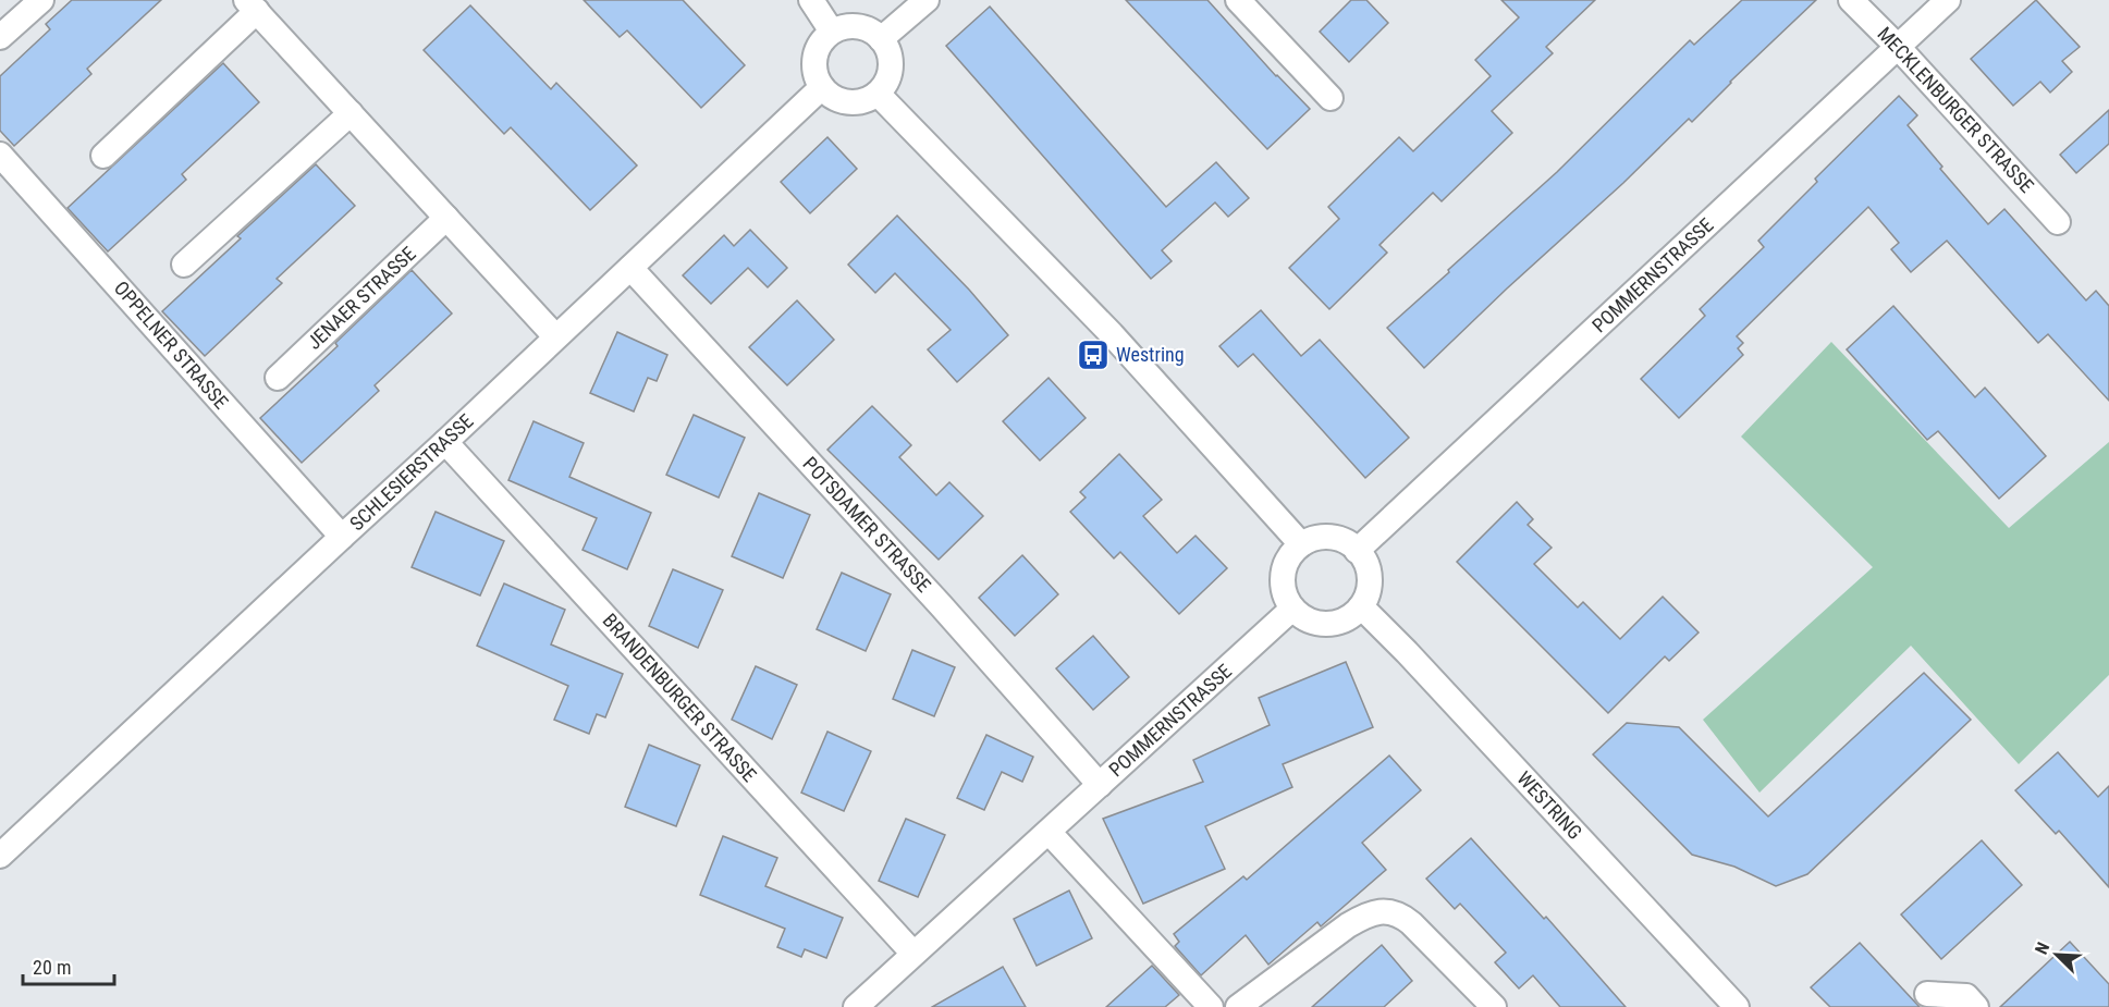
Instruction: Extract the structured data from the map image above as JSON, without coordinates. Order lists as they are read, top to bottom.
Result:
{
  "streets": {
    "street": [
      "MECKLENBURGER STRASSE",
      "POMMERNSTRASSE",
      "JENAER STRASSE",
      "OPPELNER STRASSE",
      "SCHLESIERSTRASSE",
      "POTSDAMER STRASSE",
      "BRANDENBURGER STRASSE",
      "WESTRING"
    ]
  },
  "crossings": [
    ["MECKLENBURGER STRASSE", "POMMERNSTRASSE"],
    ["POMMERNSTRASSE", "POTSDAMER STRASSE"],
    ["POMMERNSTRASSE", "BRANDENBURGER STRASSE"],
    ["POMMERNSTRASSE", "WESTRING"],
    ["OPPELNER STRASSE", "SCHLESIERSTRASSE"],
    ["SCHLESIERSTRASSE", "POTSDAMER STRASSE"],
    ["SCHLESIERSTRASSE", "BRANDENBURGER STRASSE"]
  ],
  "places": {
    "bus stop": ["Westring"]
  },
  "scale_bar": "20 m",
  "north": "top left"
}
